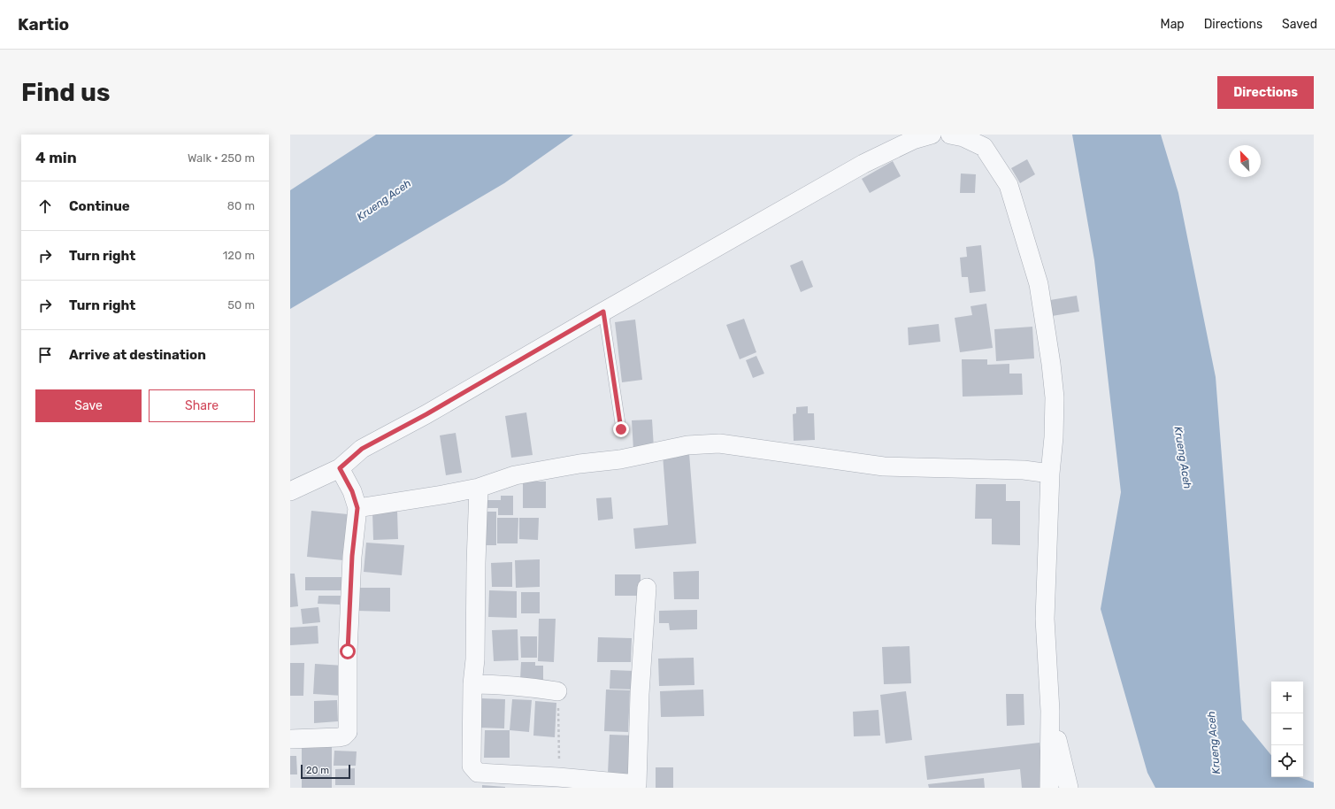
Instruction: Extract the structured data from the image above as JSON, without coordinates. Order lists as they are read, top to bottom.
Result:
{
  "water": ["Krueng Aceh"],
  "scale_bar": "20 m",
  "north": "top left",
  "page": {
    "header": "Kartio",
    "nav": ["Map", "Directions", "Saved"],
    "buttons": [
      "Directions",
      ["Save", "Share"]
    ],
    "title": "Find us",
    "heading": ["4 min", "Walk · 250 m"],
    "list": [
      ["Continue", "80 m"],
      ["Turn right", "120 m"],
      ["Turn right", "50 m"],
      "Arrive at destination"
    ],
    "map_buttons": ["+", "−"],
    "scale": "20 m"
  }
}
